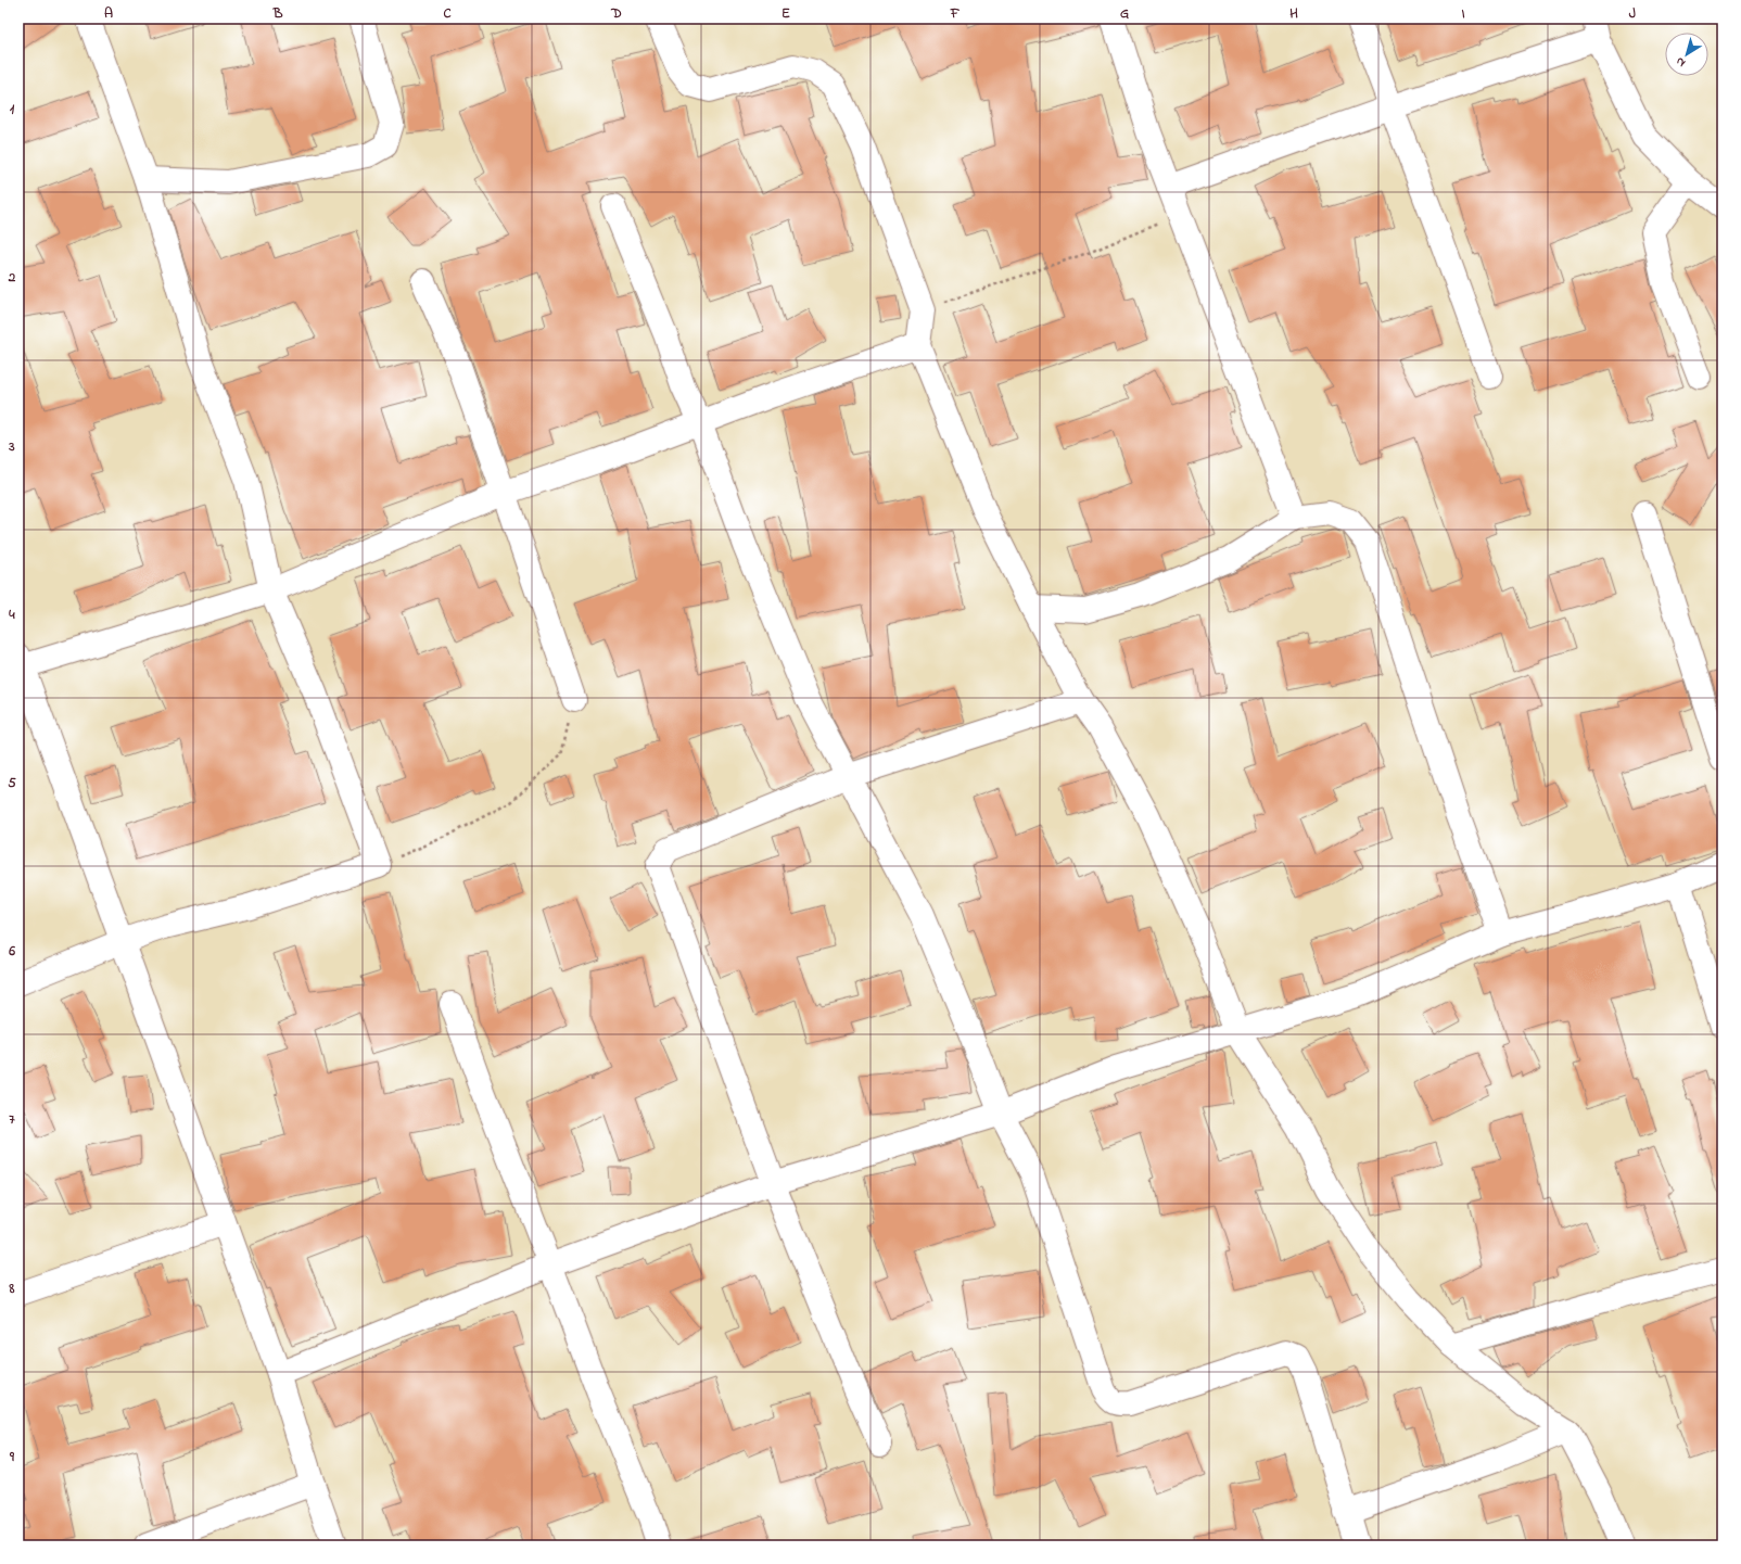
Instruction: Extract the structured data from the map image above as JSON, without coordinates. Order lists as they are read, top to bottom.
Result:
{
  "north": "bottom left",
  "grid": {
    "columns": [
      "A",
      "B",
      "C",
      "D",
      "E",
      "F",
      "G",
      "H",
      "I",
      "J"
    ],
    "rows": [
      "1",
      "2",
      "3",
      "4",
      "5",
      "6",
      "7",
      "8",
      "9"
    ]
  }
}
